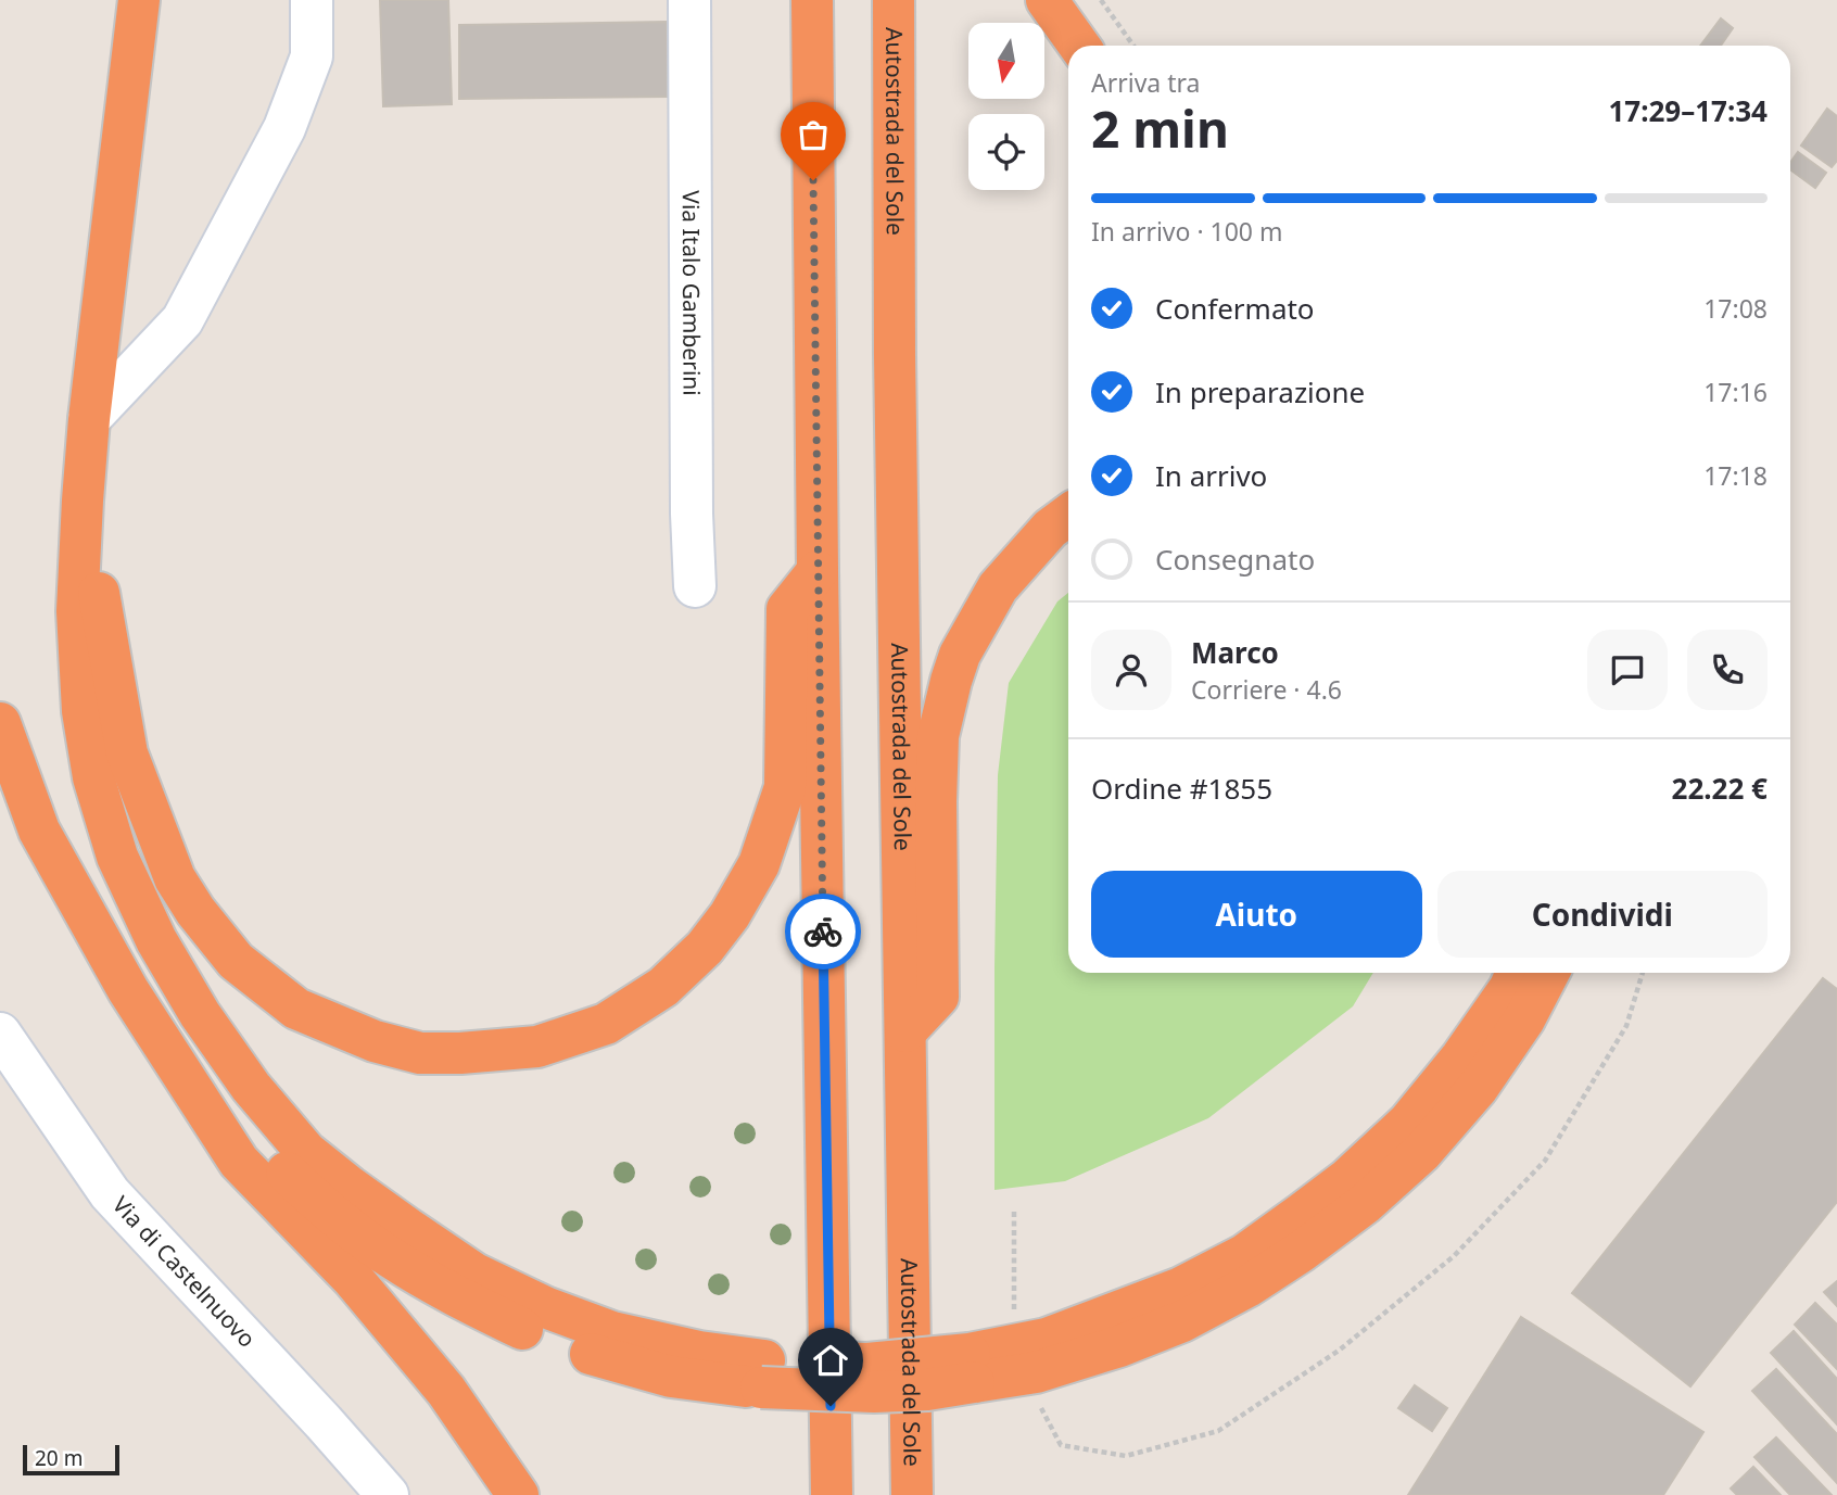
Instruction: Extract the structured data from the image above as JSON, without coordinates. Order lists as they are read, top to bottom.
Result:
{
  "streets": {
    "highway": ["Autostrada del Sole"],
    "street": ["Via Italo Gamberini", "Via di Castelnuovo"]
  },
  "scale_bar": "20 m",
  "north": "bottom",
  "page": {
    "heading": ["2 min", "Arriva tra", "17:29–17:34"],
    "panel": [
      "Marco",
      "Corriere · 4.6",
      "Ordine #1855",
      "22.22 €"
    ],
    "bar": "In arrivo · 100 m",
    "list": [
      ["Confermato", "17:08"],
      ["In preparazione", "17:16"],
      ["In arrivo", "17:18"],
      "Consegnato"
    ],
    "buttons": ["Aiuto", "Condividi"],
    "scale": "20 m"
  }
}
